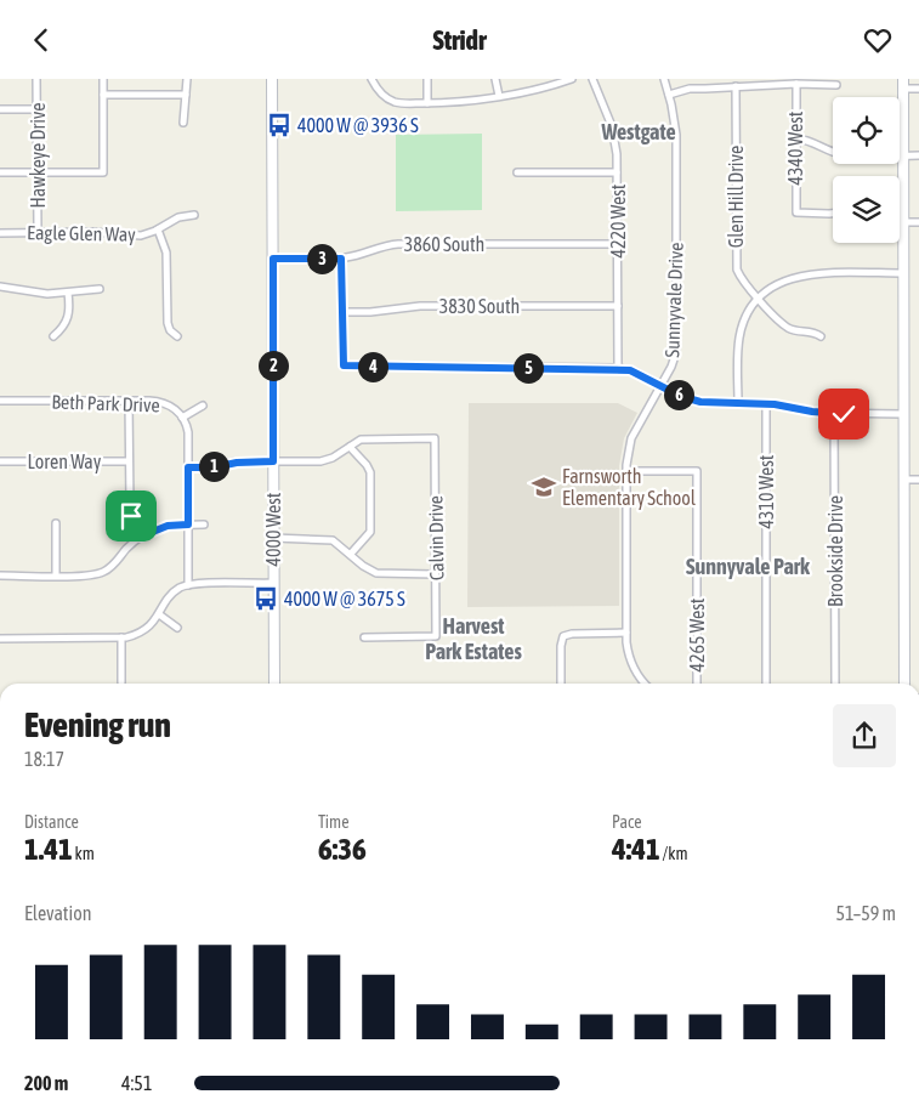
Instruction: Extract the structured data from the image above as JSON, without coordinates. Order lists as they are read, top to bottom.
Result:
{
  "streets": {
    "street": [
      "4340 West",
      "Hawkeye Drive",
      "Glen Hill Drive",
      "4220 West",
      "Eagle Glen Way",
      "3860 South",
      "Sunnyvale Drive",
      "3830 South",
      "Beth Park Drive",
      "Loren Way",
      "4310 West",
      "4000 West",
      "Calvin Drive",
      "Brookside Drive",
      "4265 West"
    ]
  },
  "crossings": [
    ["Hawkeye Drive", "Eagle Glen Way"],
    ["4220 West", "3860 South"],
    ["4220 West", "3830 South"],
    ["3860 South", "4000 West"],
    ["Sunnyvale Drive", "4265 West"]
  ],
  "districts": ["Westgate", "Sunnyvale Park", "Harvest Park Estates"],
  "places": {
    "bus stop": ["4000 W @ 3936 S", "4000 W @ 3675 S"],
    "school or university": ["Farnsworth Elementary School"]
  },
  "page": {
    "header": "Stridr",
    "pins": [
      "3",
      "2",
      "4",
      "5",
      "6",
      "1"
    ],
    "heading": ["Evening run", "18:17"],
    "stats": [
      ["Distance", "1.41 km"],
      ["Time", "6:36"],
      ["Pace", "4:41 /km"]
    ],
    "chart": ["Elevation", "51–59 m"],
    "list": [
      {
        "name": "200 m",
        "note": "4:51"
      }
    ]
  }
}
